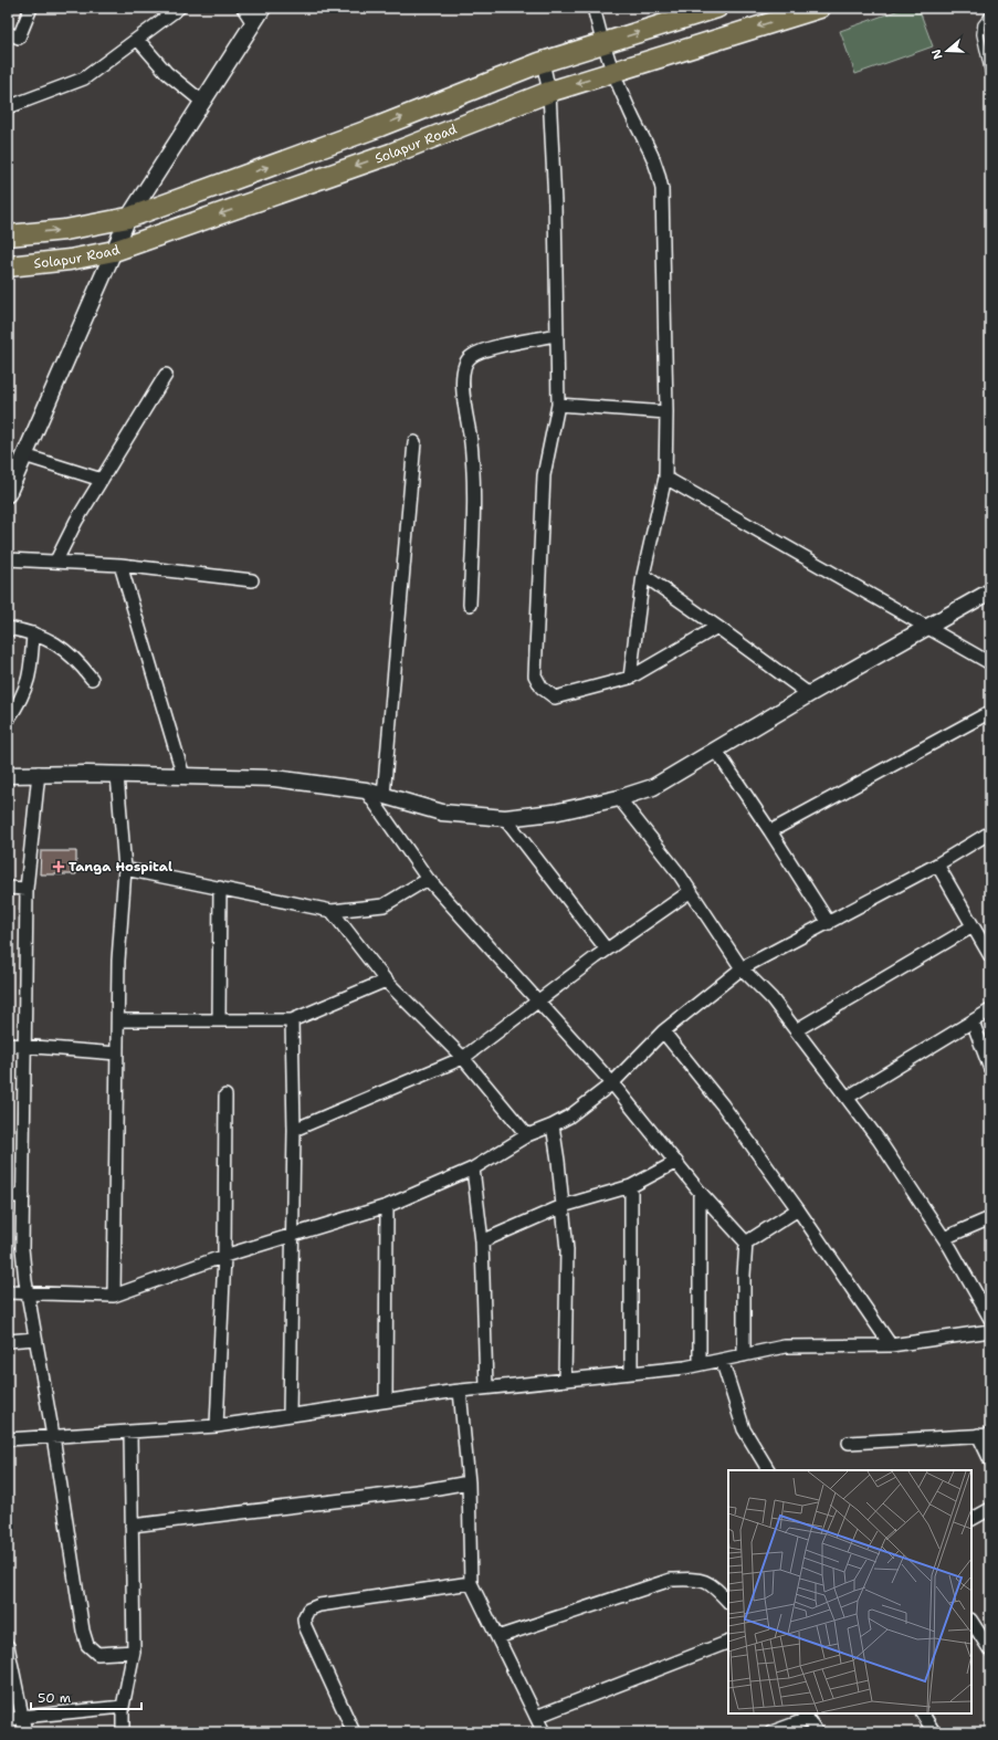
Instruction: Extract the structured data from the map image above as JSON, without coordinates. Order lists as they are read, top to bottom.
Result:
{
  "streets": {
    "main road": ["Solapur Road"]
  },
  "places": {
    "health": ["Tanga Hospital"]
  },
  "scale_bar": "50 m",
  "north": "left"
}
